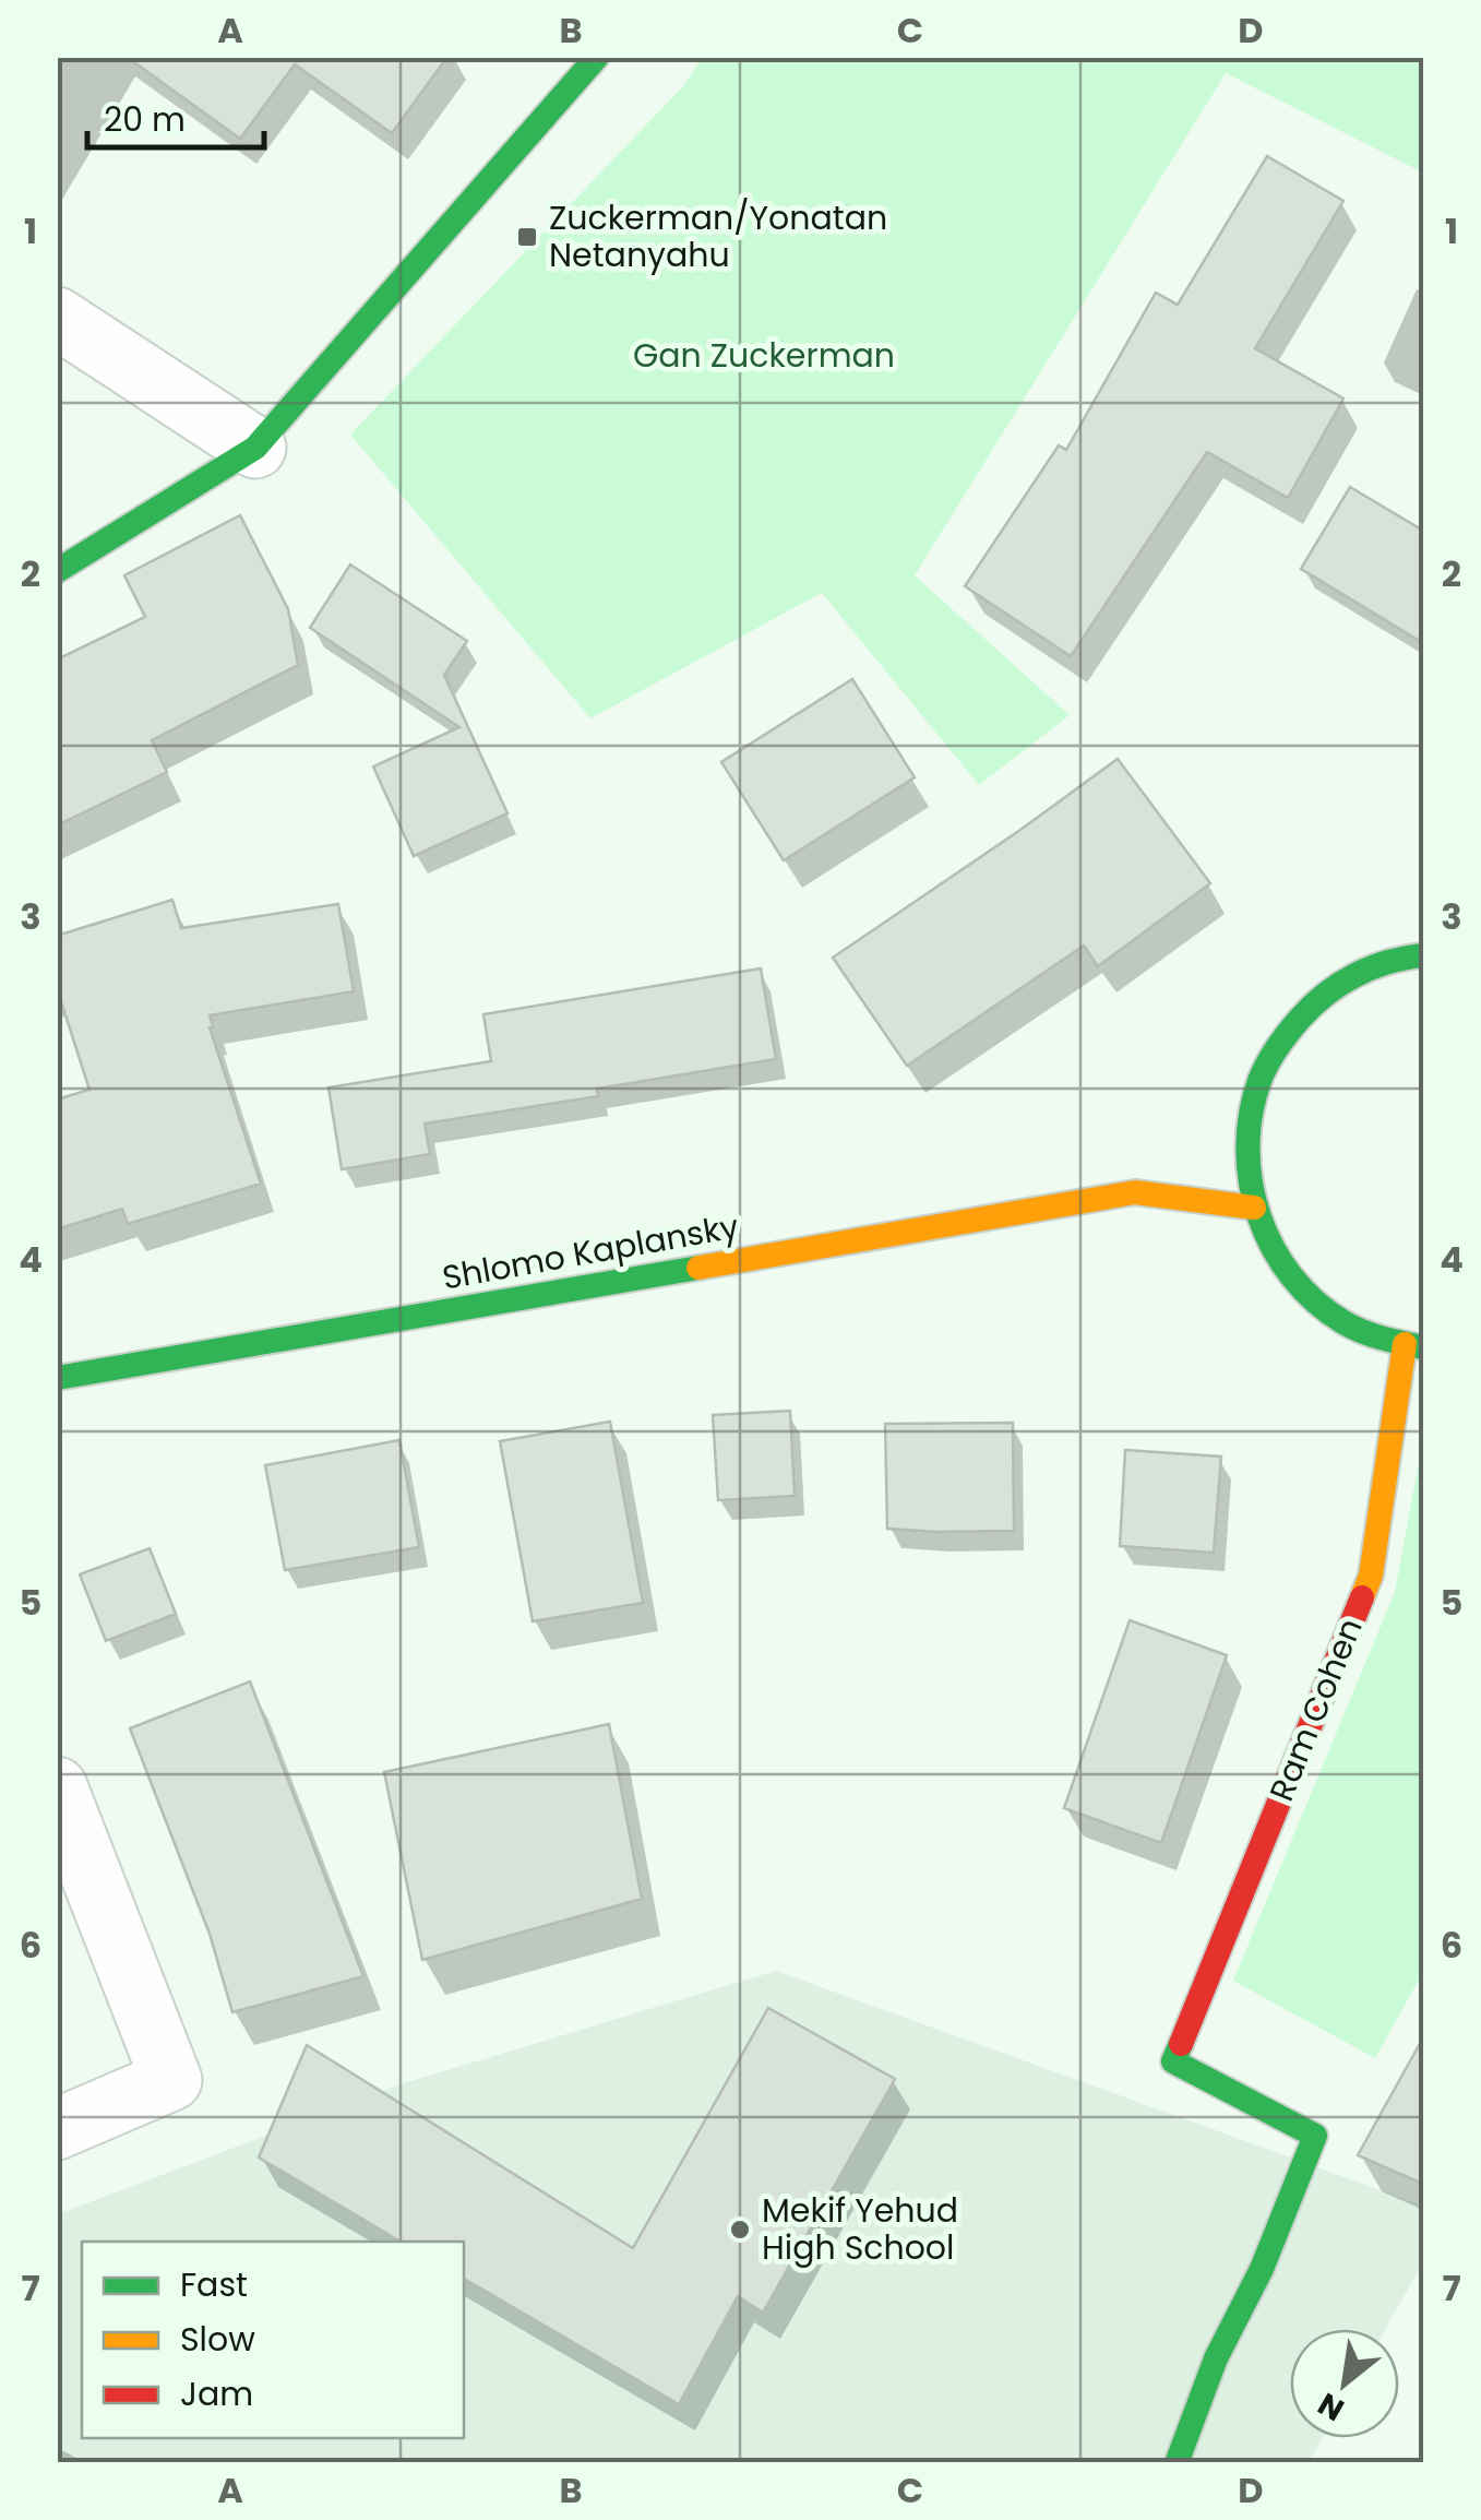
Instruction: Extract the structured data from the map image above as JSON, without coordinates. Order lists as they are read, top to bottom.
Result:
{
  "streets": {
    "street": ["Shlomo Kaplansky", "Ram Cohen"]
  },
  "parks": ["Gan Zuckerman"],
  "places": {
    "transit": ["Zuckerman/Yonatan Netanyahu"],
    "other": ["Mekif Yehud High School"]
  },
  "legend": ["Fast", "Slow", "Jam"],
  "scale_bar": "20 m",
  "north": "bottom left",
  "grid": {
    "columns": [
      "A",
      "B",
      "C",
      "D"
    ],
    "rows": [
      "1",
      "2",
      "3",
      "4",
      "5",
      "6",
      "7"
    ]
  }
}
